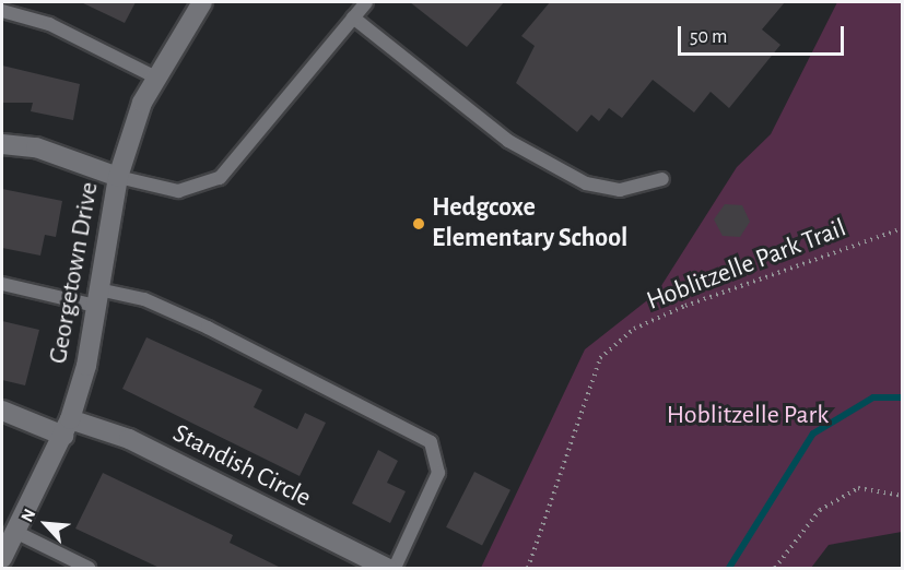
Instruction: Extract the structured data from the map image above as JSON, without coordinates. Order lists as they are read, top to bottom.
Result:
{
  "streets": {
    "street": ["Georgetown Drive", "Standish Circle"],
    "path": ["Hoblitzelle Park Trail"]
  },
  "crossings": [
    ["Georgetown Drive", "Standish Circle"]
  ],
  "parks": ["Hoblitzelle Park"],
  "places": ["Hedgcoxe Elementary School"],
  "scale_bar": "50 m",
  "north": "top left"
}
